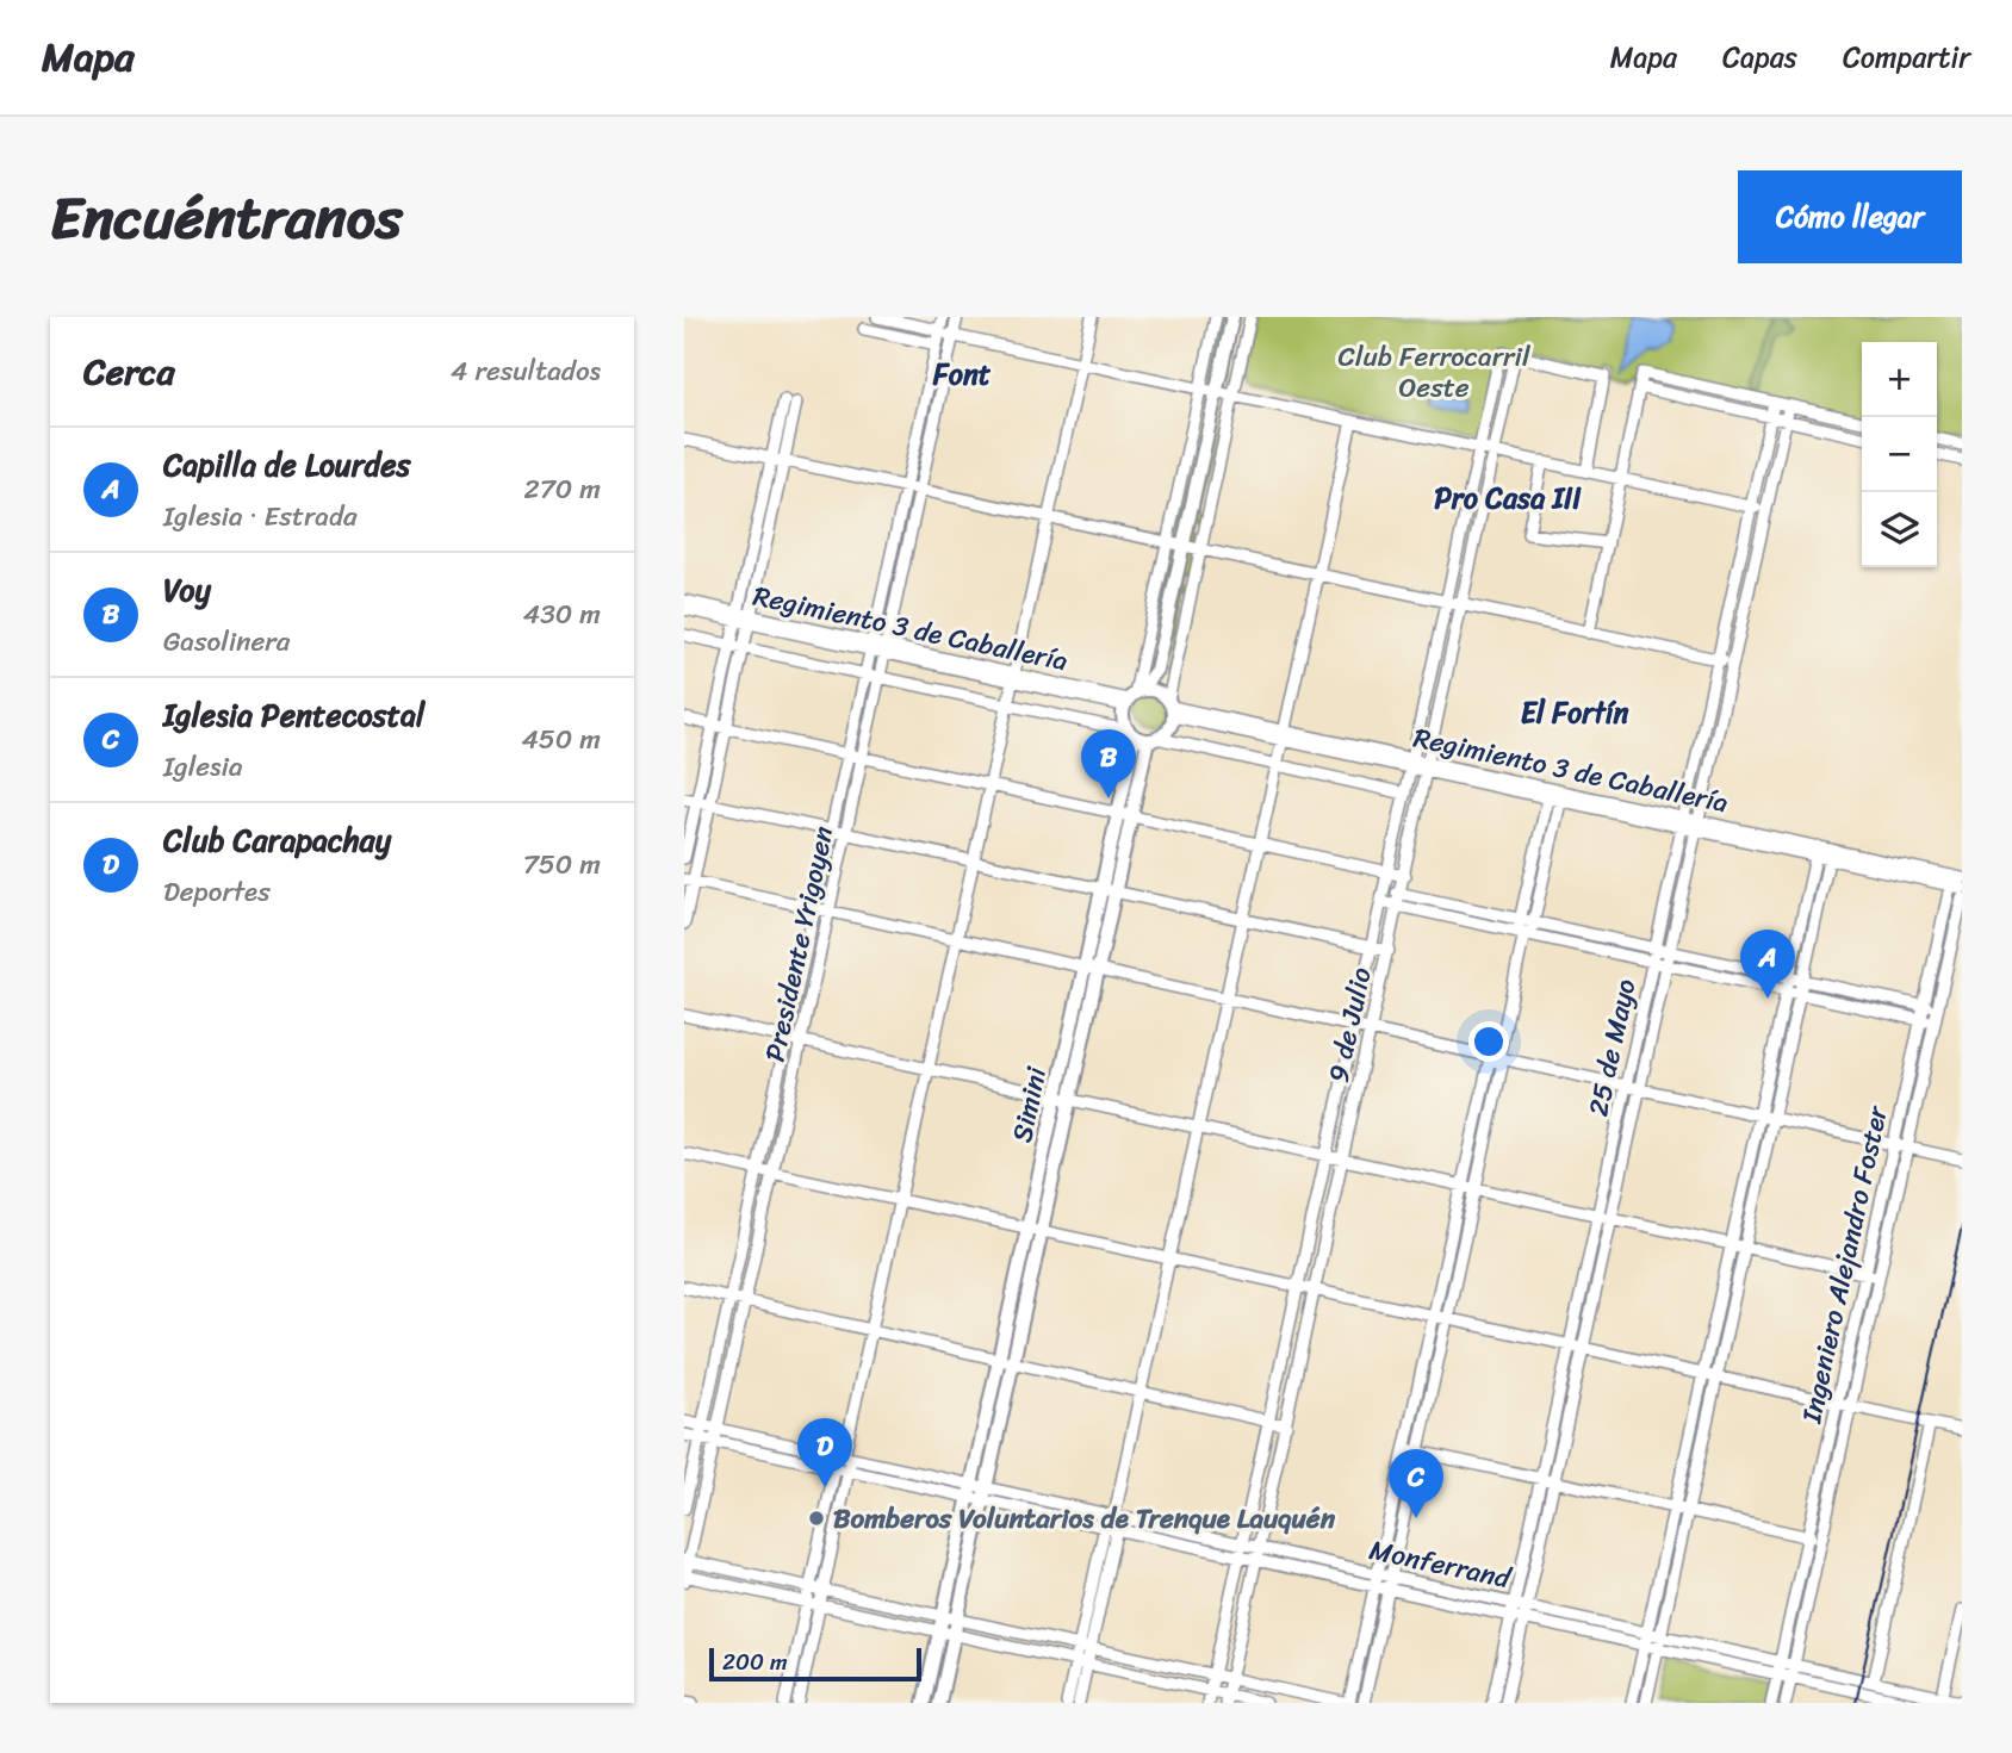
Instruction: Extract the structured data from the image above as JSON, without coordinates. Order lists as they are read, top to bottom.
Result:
{
  "streets": {
    "main road": ["Simini"],
    "street": [
      "Regimiento 3 de Caballería",
      "Presidente Yrigoyen",
      "9 de Julio",
      "25 de Mayo",
      "Ingeniero Alejandro Foster",
      "Monferrand"
    ]
  },
  "crossings": [
    ["Regimiento 3 de Caballería", "Presidente Yrigoyen"],
    ["Regimiento 3 de Caballería", "9 de Julio"],
    ["Regimiento 3 de Caballería", "25 de Mayo"],
    ["Regimiento 3 de Caballería", "Simini"],
    ["Regimiento 3 de Caballería", "Ingeniero Alejandro Foster"],
    ["Presidente Yrigoyen", "Monferrand"],
    ["9 de Julio", "Monferrand"],
    ["25 de Mayo", "Monferrand"],
    ["Simini", "Monferrand"],
    ["Ingeniero Alejandro Foster", "Monferrand"]
  ],
  "districts": ["Font", "Pro Casa III", "El Fortín"],
  "parks": ["Club Ferrocarril Oeste"],
  "places": ["Bomberos Voluntarios de Trenque Lauquén"],
  "scale_bar": "200 m",
  "page": {
    "header": "Mapa",
    "nav": ["Mapa", "Capas", "Compartir"],
    "title": "Encuéntranos",
    "buttons": "Cómo llegar",
    "heading": ["Cerca", "4 resultados"],
    "map_buttons": ["+", "−"],
    "list": [
      {
        "mark": "A",
        "name": "Capilla de Lourdes",
        "note": "Iglesia · Estrada",
        "value": "270 m"
      },
      {
        "mark": "B",
        "name": "Voy",
        "note": "Gasolinera",
        "value": "430 m"
      },
      {
        "mark": "C",
        "name": "Iglesia Pentecostal",
        "note": "Iglesia",
        "value": "450 m"
      },
      {
        "mark": "D",
        "name": "Club Carapachay",
        "note": "Deportes",
        "value": "750 m"
      }
    ],
    "pins": [
      "B",
      "A",
      "D",
      "C"
    ],
    "scale": "200 m"
  }
}
